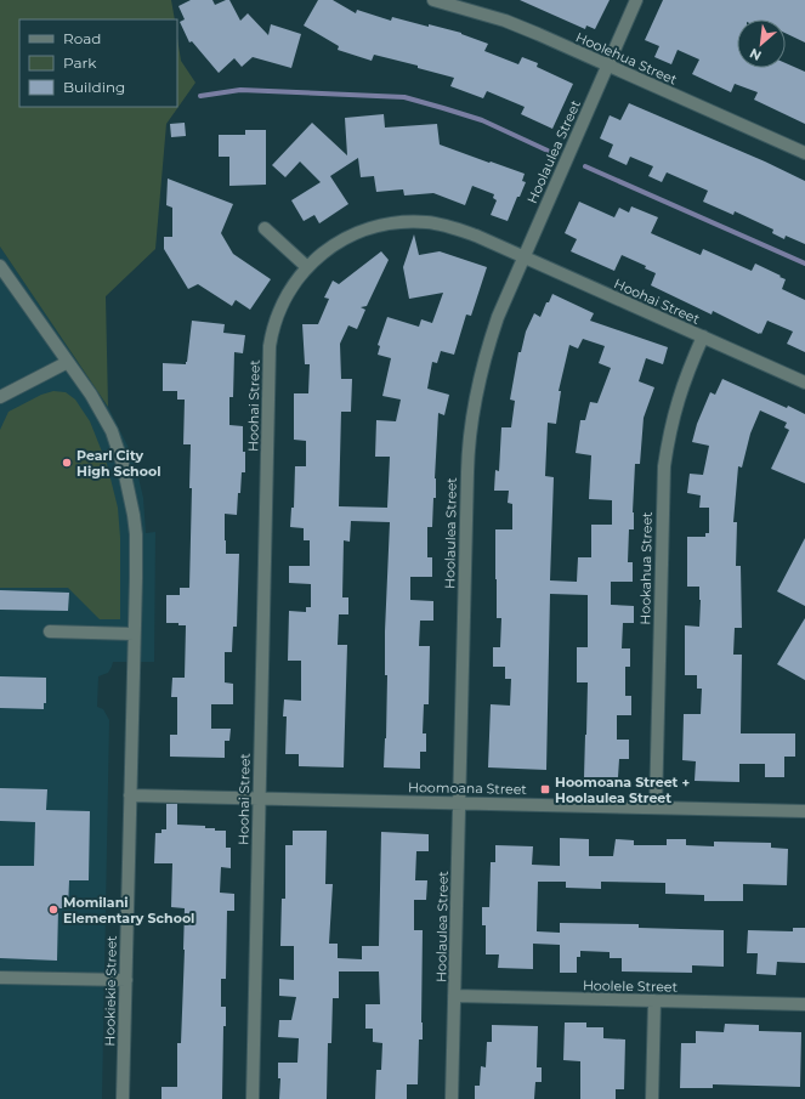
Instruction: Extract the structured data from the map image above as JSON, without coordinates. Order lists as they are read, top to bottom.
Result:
{
  "streets": {
    "street": [
      "Hoolehua Street",
      "Hoolaulea Street",
      "Hoohai Street",
      "Hookahua Street",
      "Hoomoana Street",
      "Hoolele Street",
      "Hookiekie Street"
    ]
  },
  "crossings": [
    ["Hoolehua Street", "Hoolaulea Street"],
    ["Hoolaulea Street", "Hoohai Street"],
    ["Hoolaulea Street", "Hoomoana Street"],
    ["Hoolaulea Street", "Hoolele Street"],
    ["Hoohai Street", "Hookahua Street"],
    ["Hoohai Street", "Hoomoana Street"],
    ["Hookahua Street", "Hoomoana Street"],
    ["Hoomoana Street", "Hookiekie Street"]
  ],
  "places": {
    "other": ["Pearl City High School", "Momilani Elementary School"],
    "transit": ["Hoomoana Street + Hoolaulea Street"]
  },
  "legend": ["Road", "Park", "Building"],
  "north": "bottom left"
}
